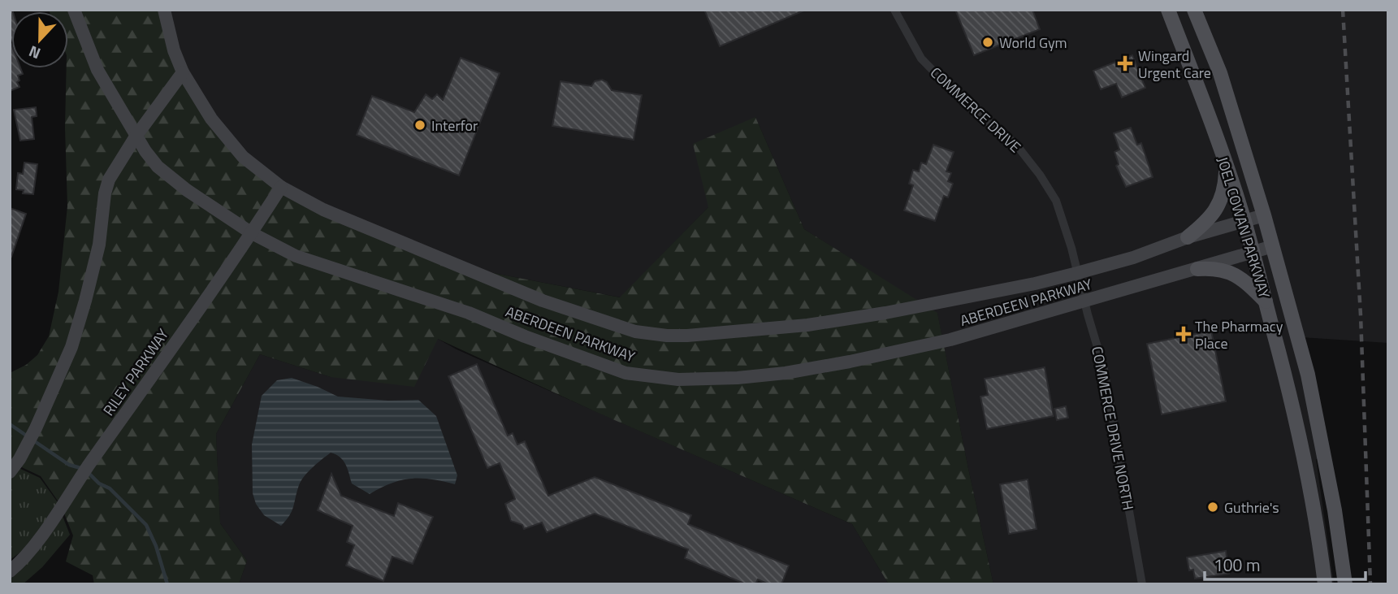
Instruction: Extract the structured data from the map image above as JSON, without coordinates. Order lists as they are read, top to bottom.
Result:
{
  "streets": {
    "main road": ["JOEL COWAN PARKWAY"],
    "street": [
      "COMMERCE DRIVE",
      "ABERDEEN PARKWAY",
      "RILEY PARKWAY",
      "COMMERCE DRIVE NORTH"
    ]
  },
  "crossings": [
    ["COMMERCE DRIVE", "ABERDEEN PARKWAY"],
    ["COMMERCE DRIVE", "COMMERCE DRIVE NORTH"],
    ["JOEL COWAN PARKWAY", "ABERDEEN PARKWAY"],
    ["ABERDEEN PARKWAY", "RILEY PARKWAY"],
    ["ABERDEEN PARKWAY", "COMMERCE DRIVE NORTH"]
  ],
  "places": {
    "other": ["World Gym", "Interfor", "Guthrie's"],
    "health": ["Wingard Urgent Care", "The Pharmacy Place"]
  },
  "scale_bar": "100 m",
  "north": "bottom"
}
